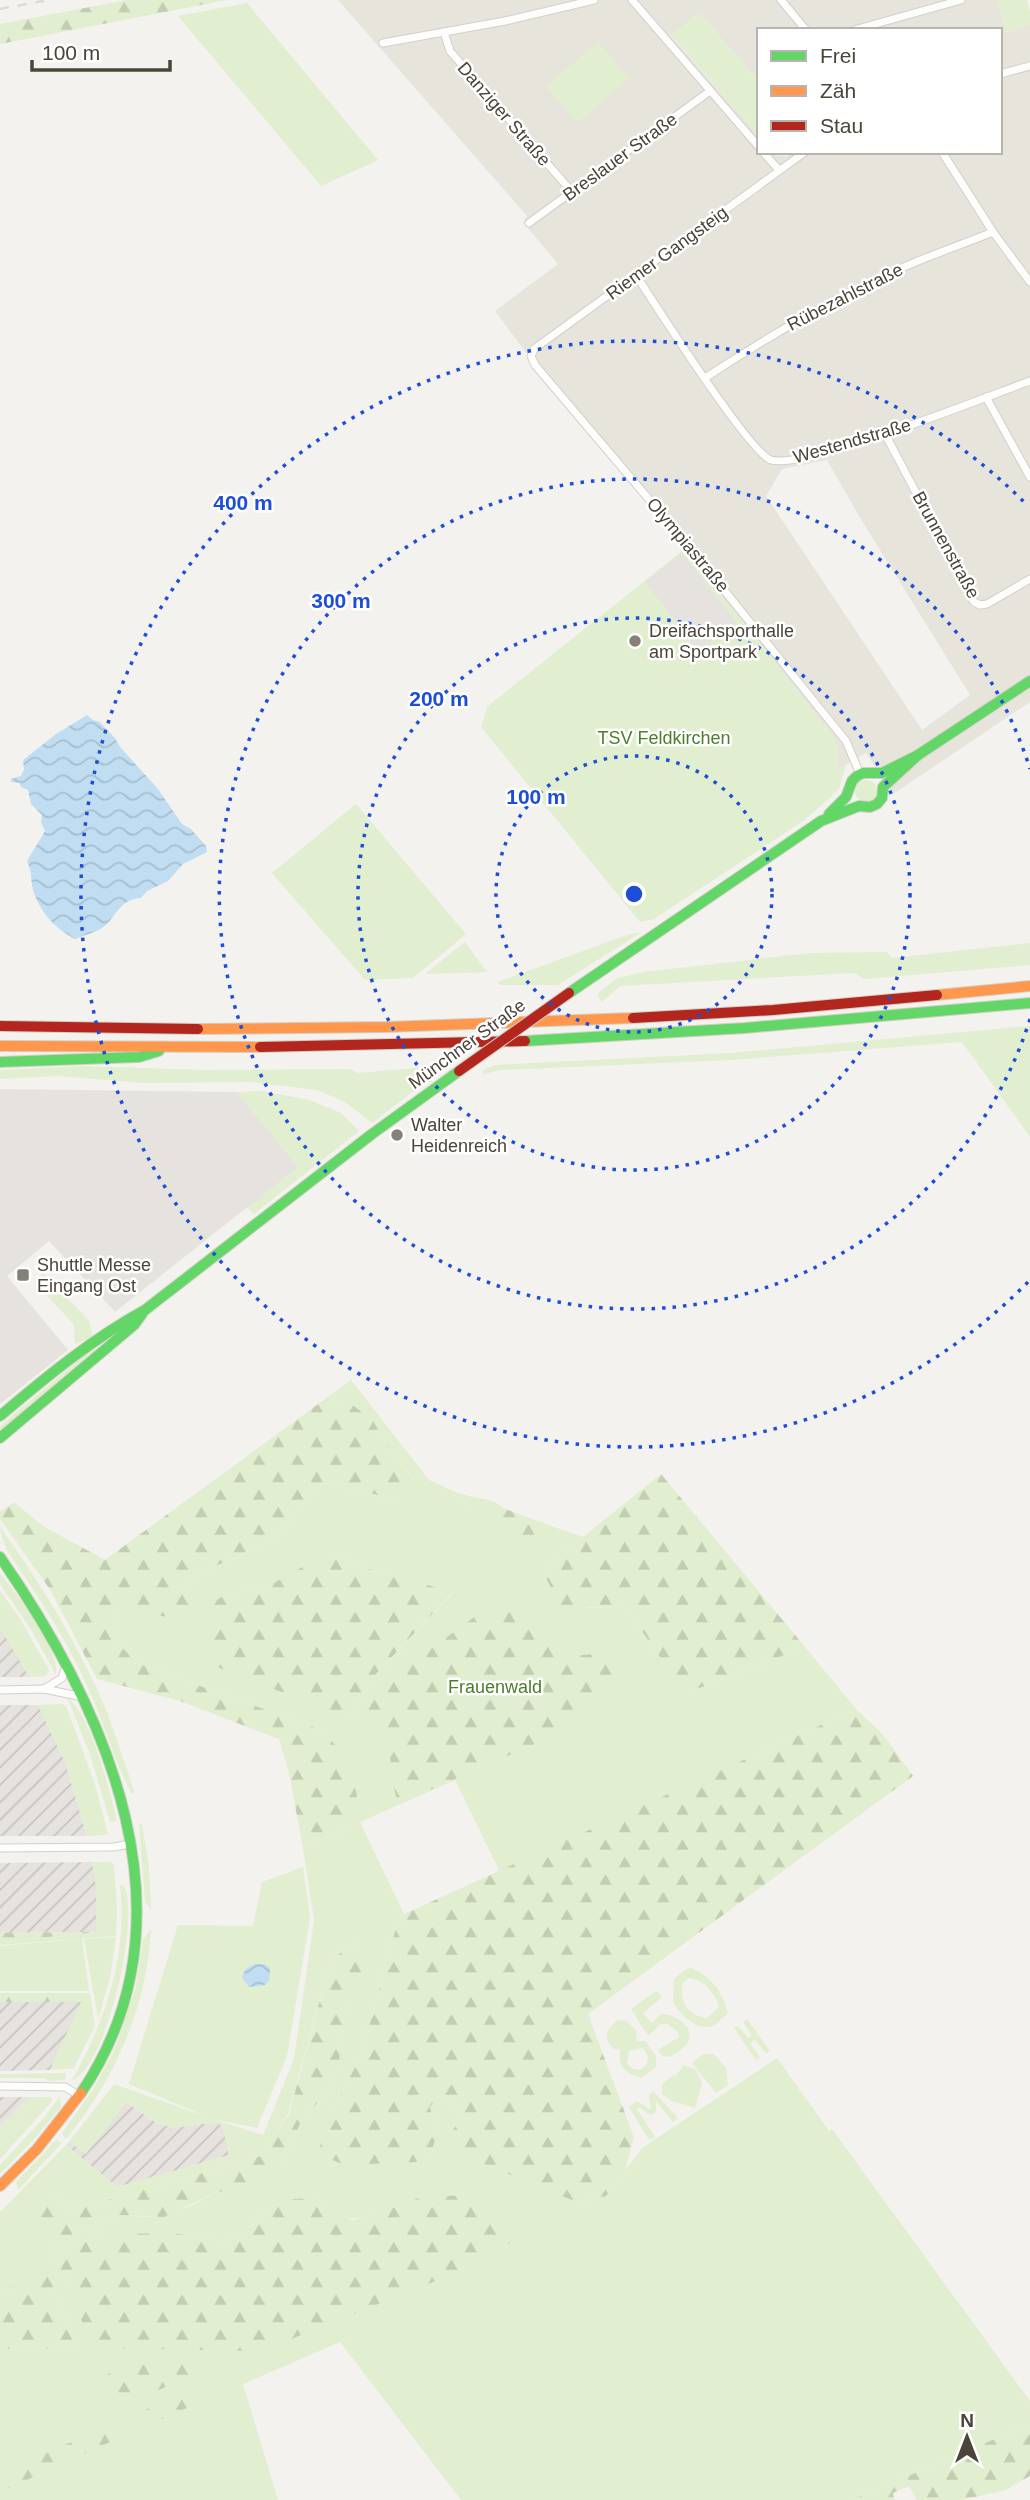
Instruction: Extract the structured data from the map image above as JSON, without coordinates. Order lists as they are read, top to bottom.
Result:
{
  "streets": {
    "main road": ["Münchner Straße"],
    "street": [
      "Danziger Straße",
      "Breslauer Straße",
      "Riemer Gangsteig",
      "Rübezahlstraße",
      "Westendstraße",
      "Olympiastraße",
      "Brunnenstraße"
    ]
  },
  "crossings": [
    ["Danziger Straße", "Breslauer Straße"],
    ["Riemer Gangsteig", "Westendstraße"],
    ["Riemer Gangsteig", "Olympiastraße"],
    ["Rübezahlstraße", "Westendstraße"],
    ["Westendstraße", "Brunnenstraße"],
    ["Olympiastraße", "Münchner Straße"]
  ],
  "parks": ["TSV Feldkirchen", "Frauenwald"],
  "places": {
    "other": ["Dreifachsporthalle am Sportpark", "Walter Heidenreich"],
    "transit": ["Shuttle Messe Eingang Ost"]
  },
  "legend": ["Frei", "Zäh", "Stau"],
  "scale_bar": "100 m",
  "north": "top",
  "rings": [
    "400 m",
    "300 m",
    "200 m",
    "100 m"
  ]
}
